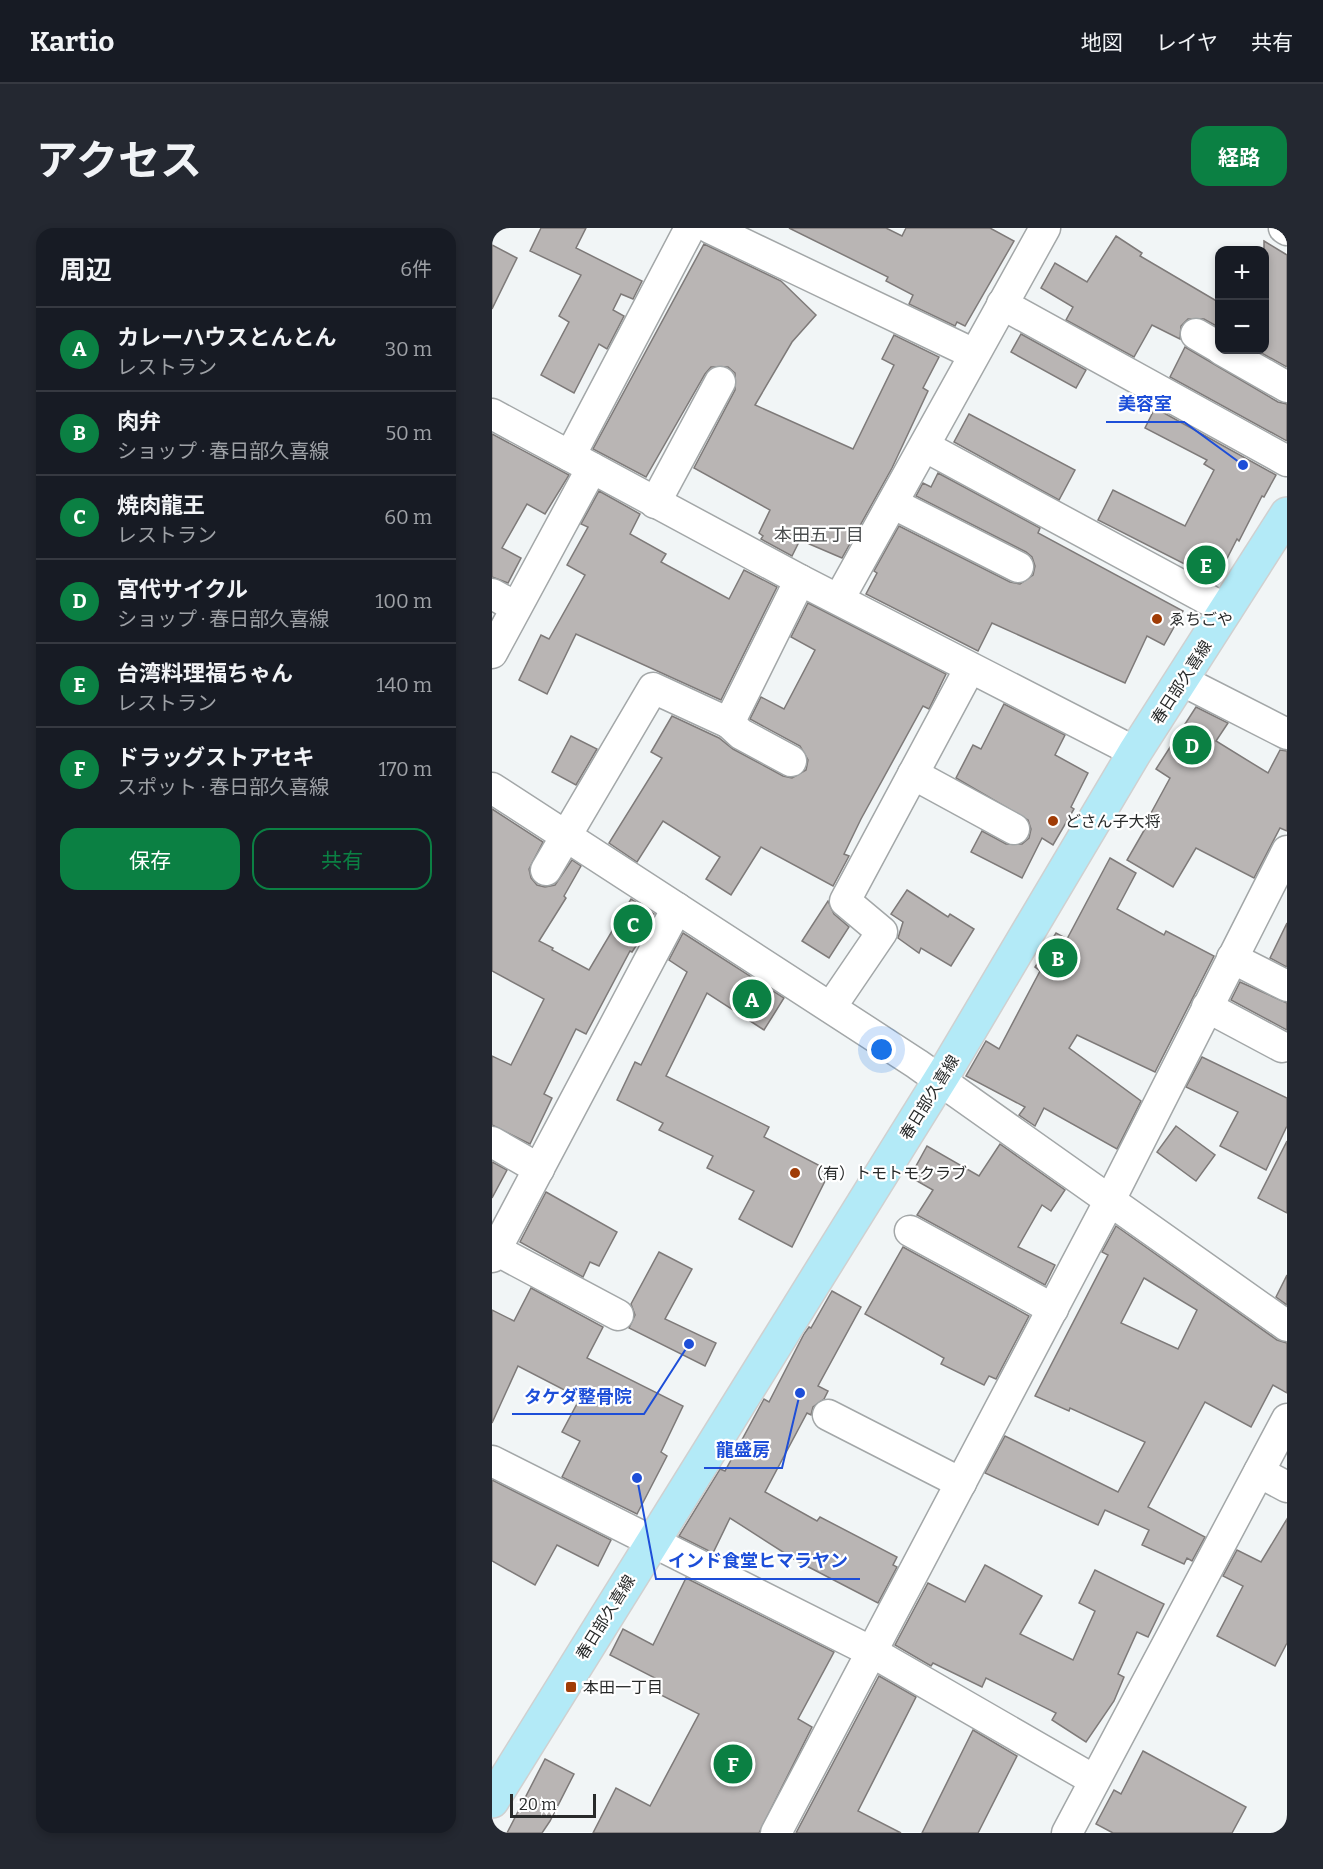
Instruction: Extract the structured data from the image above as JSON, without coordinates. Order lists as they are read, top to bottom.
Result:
{
  "streets": {
    "main road": ["春日部久喜線"]
  },
  "districts": ["本田五丁目"],
  "places": {
    "other": [
      "美容室",
      "ゑちごや",
      "どさん子大将",
      "（有）トモトモクラブ",
      "タケダ整骨院",
      "龍盛房",
      "インド食堂ヒマラヤン"
    ],
    "transit": ["本田一丁目"]
  },
  "scale_bar": "20 m",
  "page": {
    "header": "Kartio",
    "nav": ["地図", "レイヤ", "共有"],
    "title": "アクセス",
    "buttons": [
      "経路",
      ["保存", "共有"]
    ],
    "heading": ["周辺", "6件"],
    "map_buttons": ["+", "−"],
    "list": [
      {
        "mark": "A",
        "name": "カレーハウスとんとん",
        "note": "レストラン",
        "value": "30 m"
      },
      {
        "mark": "B",
        "name": "肉弁",
        "note": "ショップ · 春日部久喜線",
        "value": "50 m"
      },
      {
        "mark": "C",
        "name": "焼肉龍王",
        "note": "レストラン",
        "value": "60 m"
      },
      {
        "mark": "D",
        "name": "宮代サイクル",
        "note": "ショップ · 春日部久喜線",
        "value": "100 m"
      },
      {
        "mark": "E",
        "name": "台湾料理福ちゃん",
        "note": "レストラン",
        "value": "140 m"
      },
      {
        "mark": "F",
        "name": "ドラッグストアセキ",
        "note": "スポット · 春日部久喜線",
        "value": "170 m"
      }
    ],
    "pins": [
      "E",
      "D",
      "C",
      "B",
      "A",
      "F"
    ],
    "scale": "20 m"
  }
}
